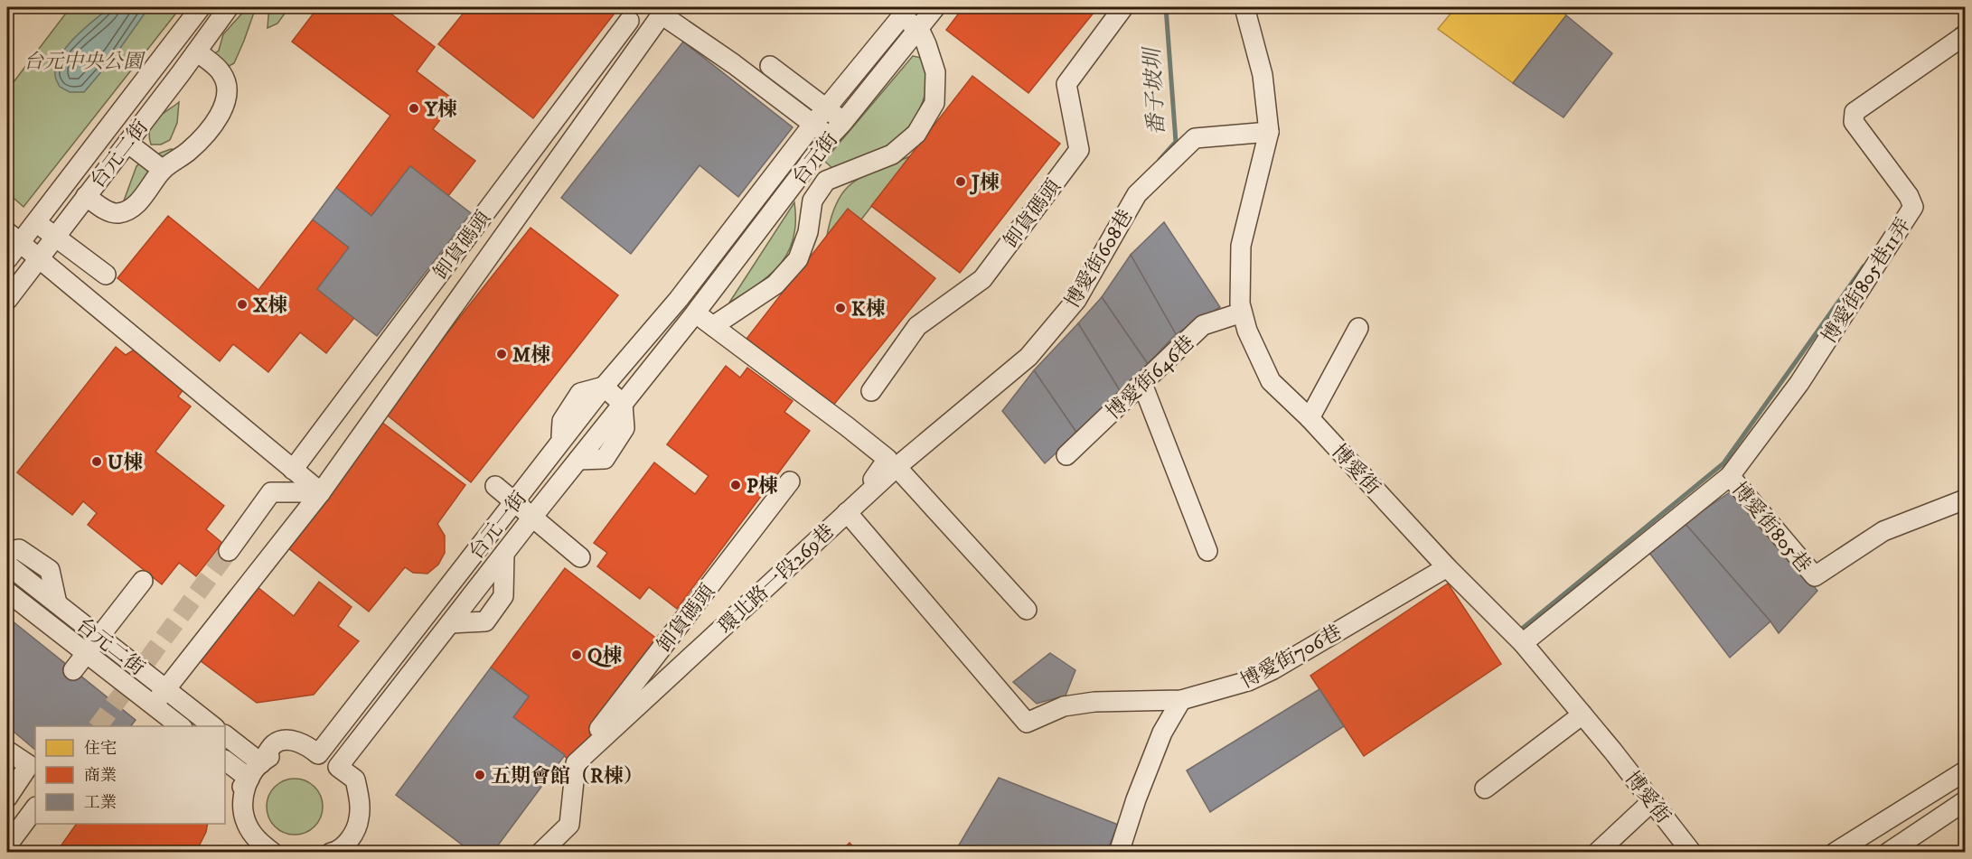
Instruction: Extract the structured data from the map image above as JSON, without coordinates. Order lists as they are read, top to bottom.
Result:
{
  "streets": {
    "street": [
      "台元二街",
      "台元街",
      "卸貨碼頭",
      "博愛街608巷",
      "博愛街805巷11弄",
      "博愛街646巷",
      "博愛街",
      "台元一街",
      "博愛街805巷",
      "環北路一段269巷",
      "博愛街706巷"
    ]
  },
  "crossings": [
    ["台元街", "台元一街"],
    ["卸貨碼頭", "環北路一段269巷"],
    ["博愛街608巷", "博愛街"],
    ["博愛街608巷", "環北路一段269巷"],
    ["博愛街805巷11弄", "博愛街805巷"],
    ["博愛街646巷", "博愛街"],
    ["博愛街", "博愛街805巷"],
    ["博愛街", "博愛街706巷"],
    ["環北路一段269巷", "博愛街706巷"]
  ],
  "water": ["番子坡圳"],
  "parks": ["台元中央公園"],
  "places": [
    "Y棟",
    "J棟",
    "X棟",
    "K棟",
    "M棟",
    "U棟",
    "P棟",
    "Q棟",
    "五期會館（R棟）"
  ],
  "legend": ["住宅", "商業", "工業"]
}
